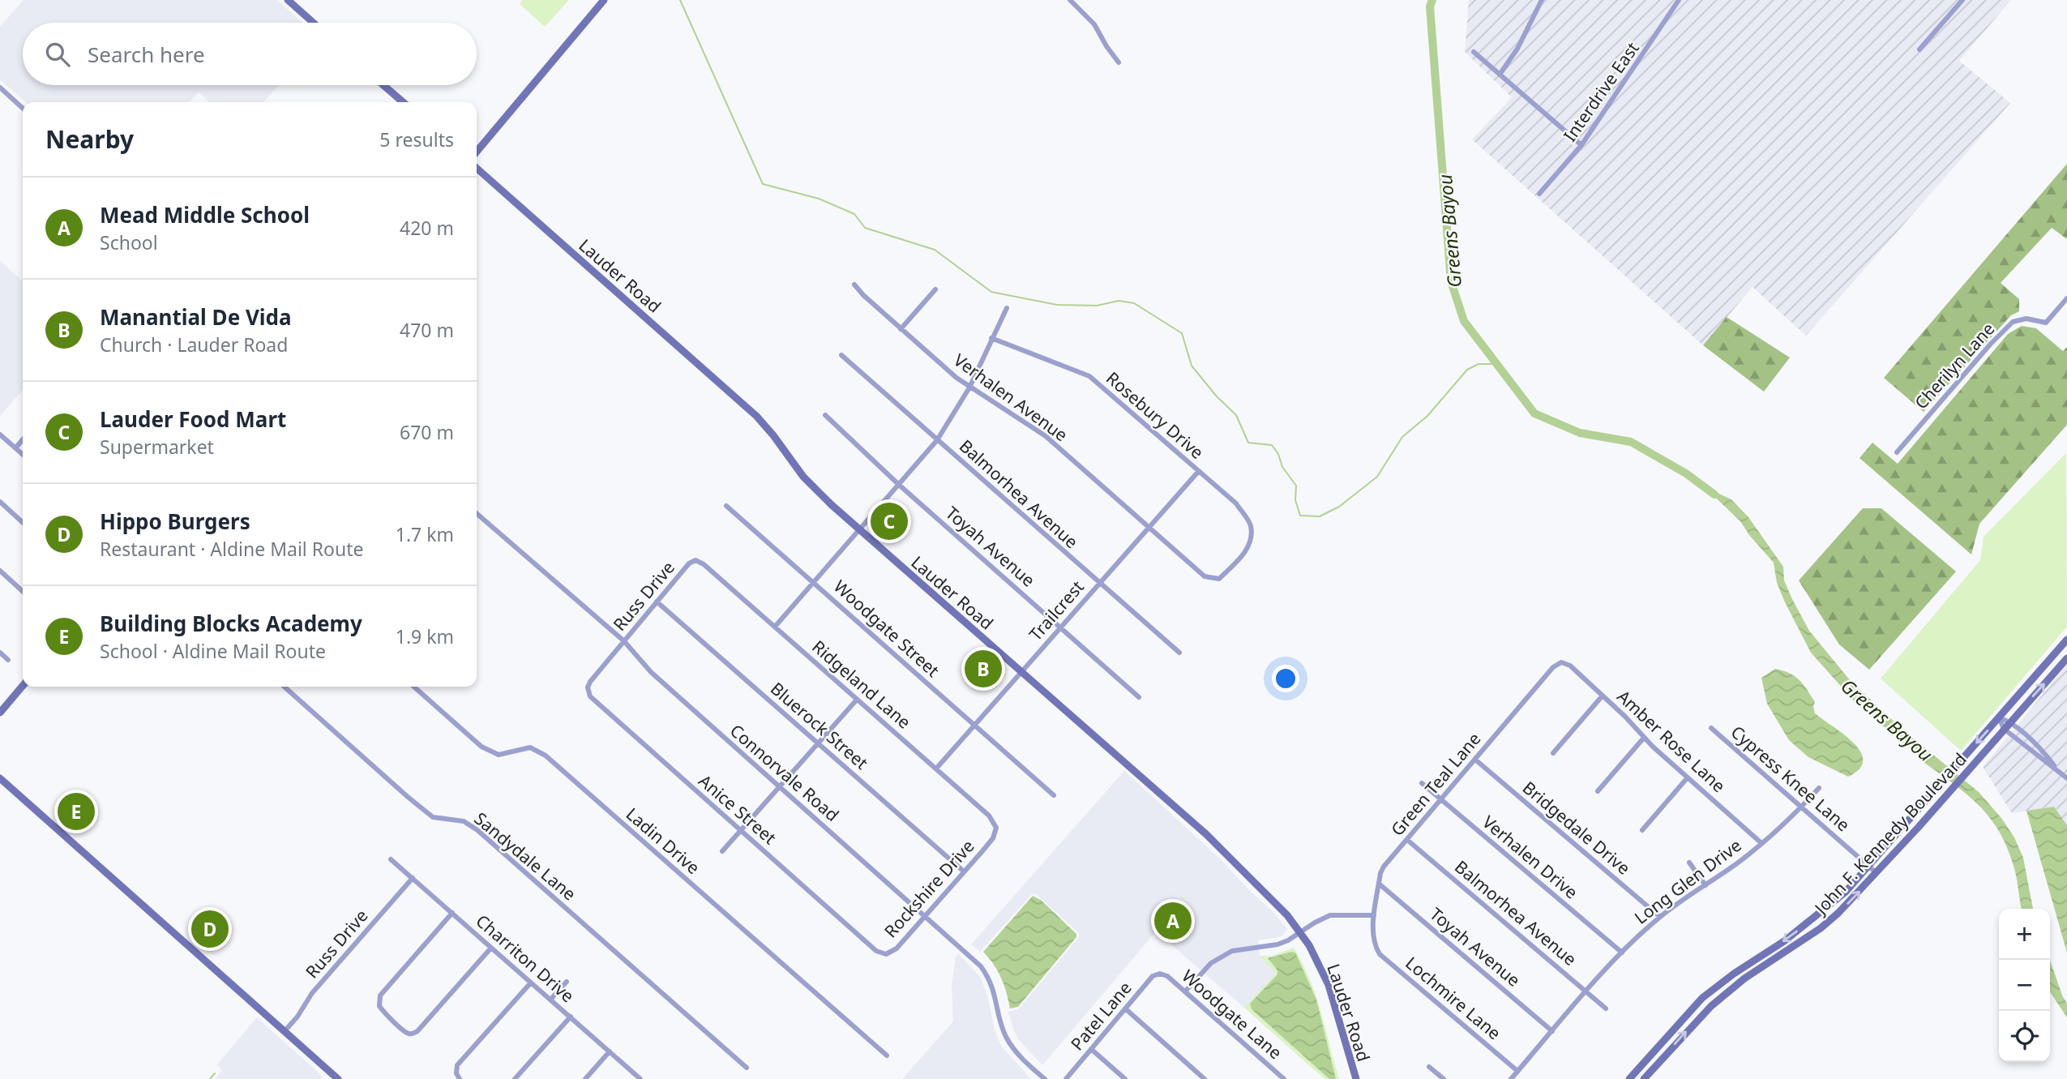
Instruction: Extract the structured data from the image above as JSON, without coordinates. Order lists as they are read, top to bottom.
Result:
{
  "streets": {
    "main road": ["Lauder Road", "John F. Kennedy Boulevard"],
    "street": [
      "Interdrive East",
      "Cherilyn Lane",
      "Verhalen Avenue",
      "Rosebury Drive",
      "Balmorhea Avenue",
      "Toyah Avenue",
      "Russ Drive",
      "Trailcrest",
      "Woodgate Street",
      "Ridgeland Lane",
      "Bluerock Street",
      "Amber Rose Lane",
      "Connorvale Road",
      "Cypress Knee Lane",
      "Green Teal Lane",
      "Anice Street",
      "Bridgedale Drive",
      "Ladin Drive",
      "Sandydale Lane",
      "Verhalen Drive",
      "Long Glen Drive",
      "Rockshire Drive",
      "Charriton Drive",
      "Lochmire Lane",
      "Woodgate Lane",
      "Patel Lane"
    ]
  },
  "crossings": [
    ["Lauder Road", "Trailcrest"],
    ["Verhalen Avenue", "Rosebury Drive"],
    ["Verhalen Avenue", "Trailcrest"],
    ["Rosebury Drive", "Trailcrest"],
    ["Balmorhea Avenue", "Trailcrest"],
    ["Balmorhea Avenue", "Green Teal Lane"],
    ["Balmorhea Avenue", "Long Glen Drive"],
    ["Toyah Avenue", "Trailcrest"],
    ["Toyah Avenue", "Green Teal Lane"],
    ["Toyah Avenue", "Long Glen Drive"],
    ["Russ Drive", "Ridgeland Lane"],
    ["Russ Drive", "Bluerock Street"],
    ["Russ Drive", "Connorvale Road"],
    ["Russ Drive", "Anice Street"],
    ["Russ Drive", "Charriton Drive"],
    ["Trailcrest", "Woodgate Street"],
    ["Trailcrest", "Ridgeland Lane"],
    ["Ridgeland Lane", "Rockshire Drive"],
    ["Bluerock Street", "Rockshire Drive"],
    ["Amber Rose Lane", "Green Teal Lane"],
    ["Amber Rose Lane", "Long Glen Drive"],
    ["Connorvale Road", "Rockshire Drive"],
    ["Cypress Knee Lane", "John F. Kennedy Boulevard"],
    ["Cypress Knee Lane", "Long Glen Drive"],
    ["Green Teal Lane", "Bridgedale Drive"],
    ["Green Teal Lane", "Verhalen Drive"],
    ["Green Teal Lane", "Lochmire Lane"],
    ["Anice Street", "Rockshire Drive"],
    ["Bridgedale Drive", "Long Glen Drive"],
    ["Verhalen Drive", "Long Glen Drive"],
    ["Long Glen Drive", "Lochmire Lane"],
    ["Woodgate Lane", "Patel Lane"]
  ],
  "water": ["Greens Bayou"],
  "page": {
    "search": "Search here",
    "heading": ["Nearby", "5 results"],
    "list": [
      {
        "mark": "A",
        "name": "Mead Middle School",
        "note": "School",
        "value": "420 m"
      },
      {
        "mark": "B",
        "name": "Manantial De Vida",
        "note": "Church · Lauder Road",
        "value": "470 m"
      },
      {
        "mark": "C",
        "name": "Lauder Food Mart",
        "note": "Supermarket",
        "value": "670 m"
      },
      {
        "mark": "D",
        "name": "Hippo Burgers",
        "note": "Restaurant · Aldine Mail Route",
        "value": "1.7 km"
      },
      {
        "mark": "E",
        "name": "Building Blocks Academy",
        "note": "School · Aldine Mail Route",
        "value": "1.9 km"
      }
    ],
    "pins": [
      "C",
      "B",
      "E",
      "A",
      "D"
    ],
    "map_buttons": ["+", "−"]
  }
}
